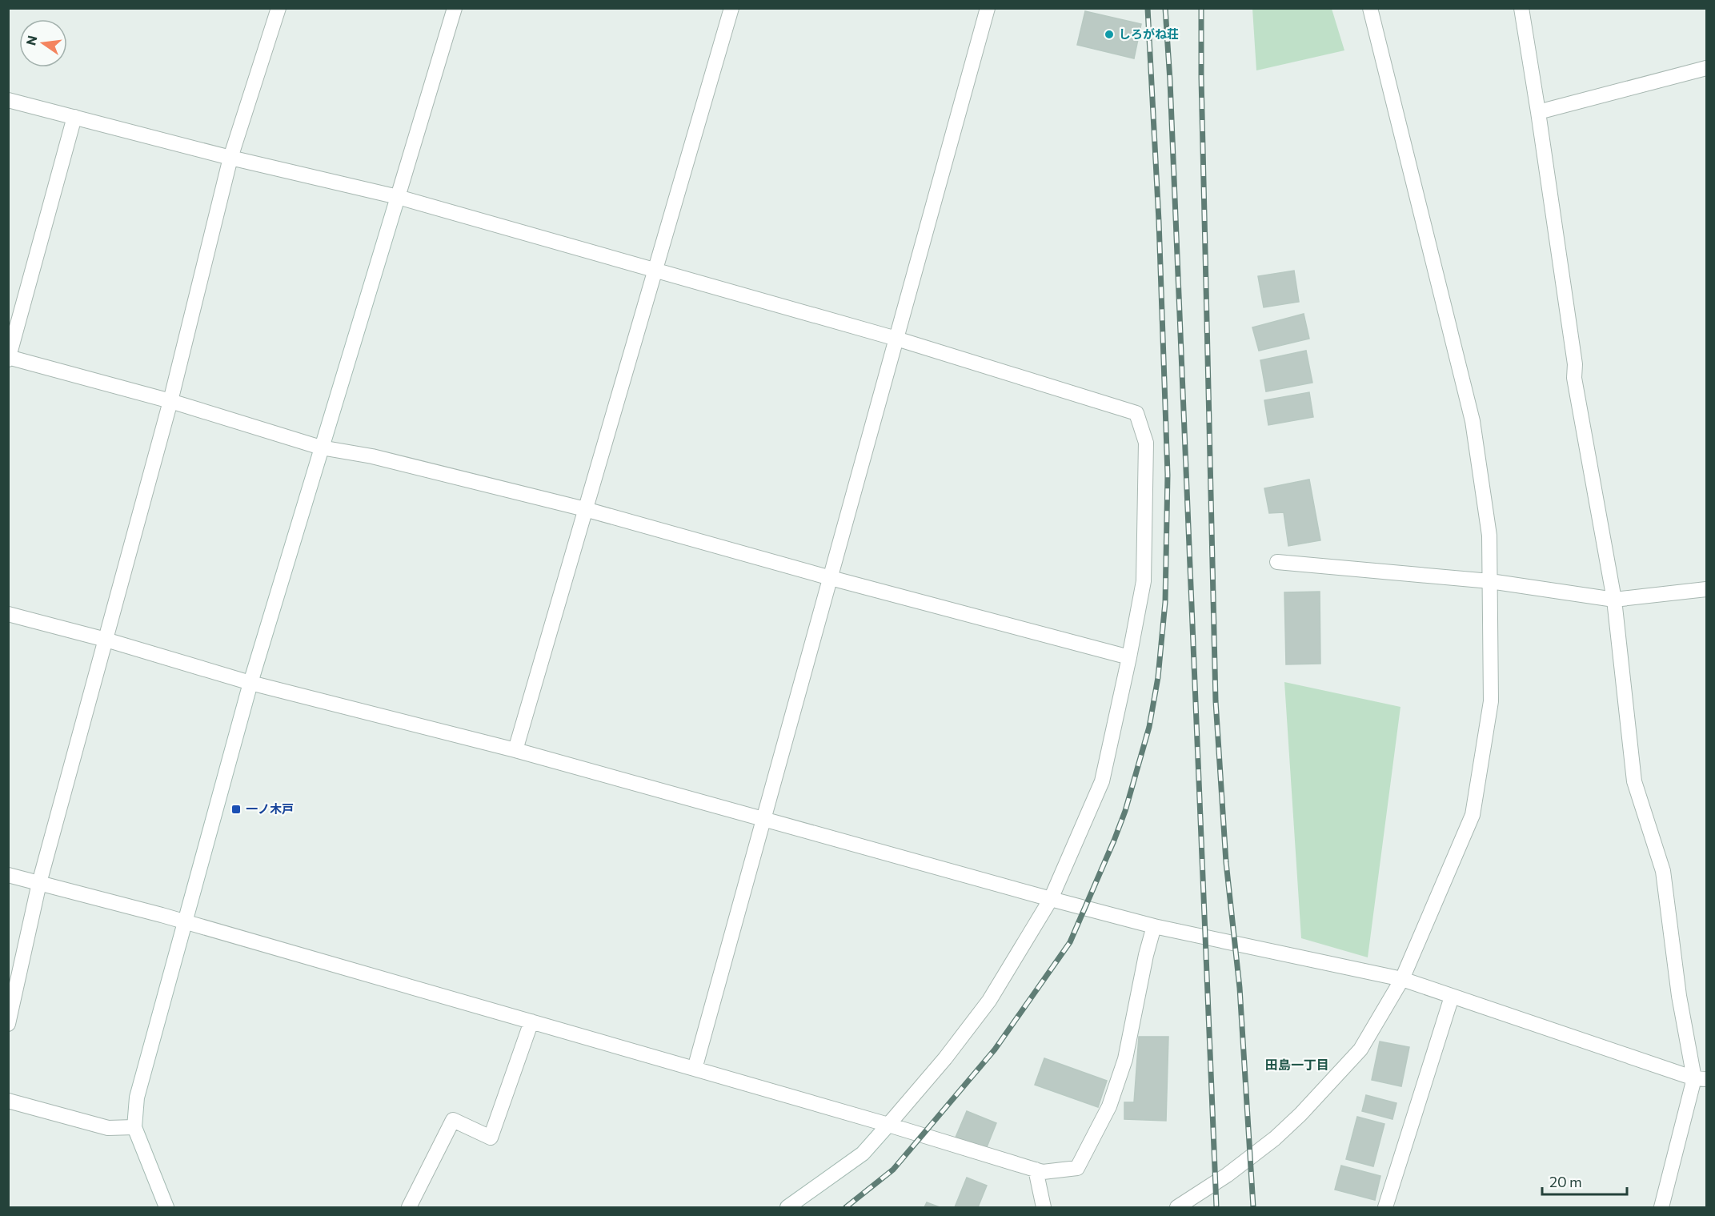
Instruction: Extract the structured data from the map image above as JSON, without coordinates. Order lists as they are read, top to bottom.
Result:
{
  "districts": ["田島一丁目"],
  "places": {
    "other": ["しろがね荘"],
    "transit": ["一ノ木戸"]
  },
  "scale_bar": "20 m",
  "north": "left"
}
